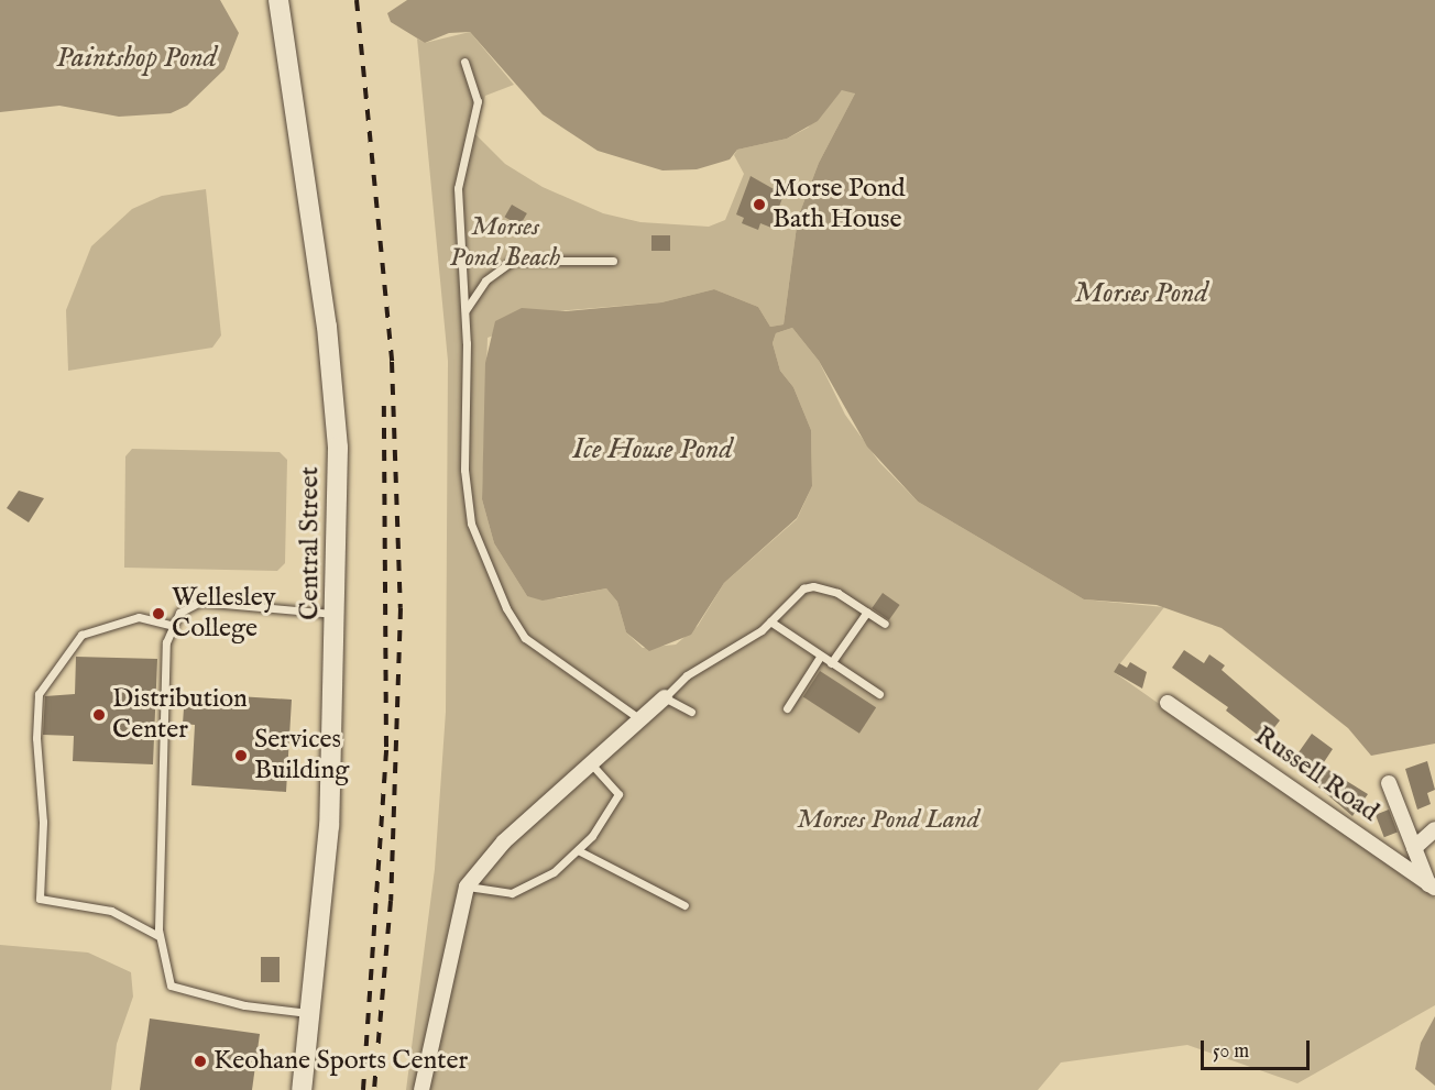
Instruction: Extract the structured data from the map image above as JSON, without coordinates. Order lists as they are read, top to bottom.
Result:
{
  "streets": {
    "main road": ["Central Street"],
    "street": ["Russell Road"]
  },
  "water": ["Paintshop Pond", "Morses Pond", "Ice House Pond"],
  "parks": ["Morses Pond Beach", "Morses Pond Land"],
  "places": [
    "Morse Pond Bath House",
    "Wellesley College",
    "Distribution Center",
    "Services Building",
    "Keohane Sports Center"
  ],
  "scale_bar": "50 m"
}
